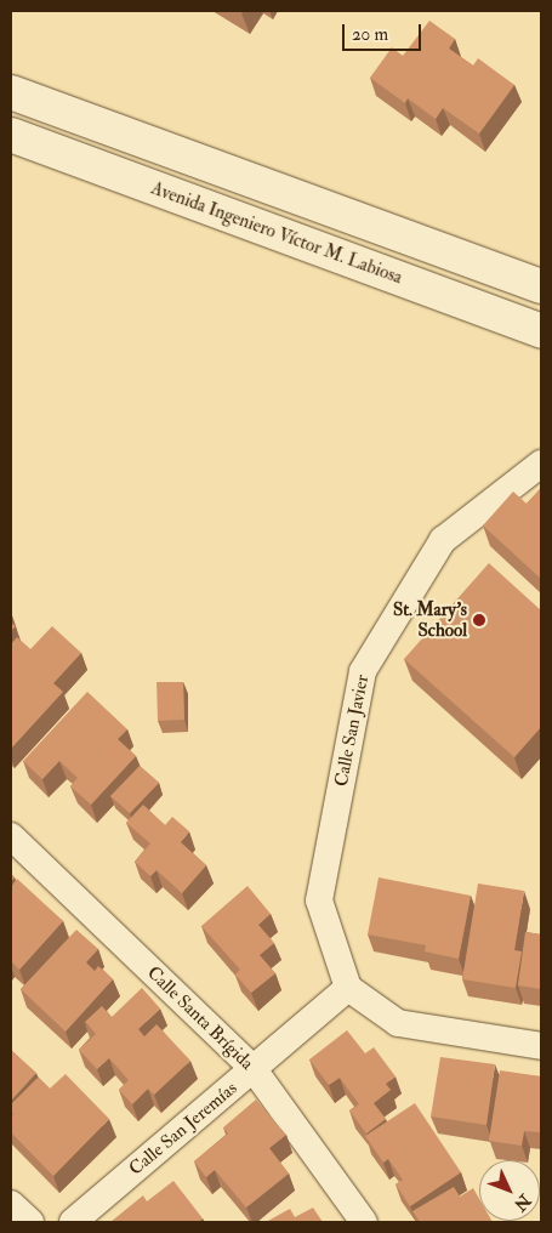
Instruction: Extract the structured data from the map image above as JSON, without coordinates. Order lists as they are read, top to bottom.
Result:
{
  "streets": {
    "main road": ["Avenida Ingeniero Víctor M. Labiosa"],
    "street": ["Calle San Javier", "Calle Santa Brígida", "Calle San Jeremías"]
  },
  "crossings": [
    ["Calle San Javier", "Calle San Jeremías"],
    ["Calle Santa Brígida", "Calle San Jeremías"]
  ],
  "places": ["St. Mary's School"],
  "scale_bar": "20 m",
  "north": "bottom right"
}
